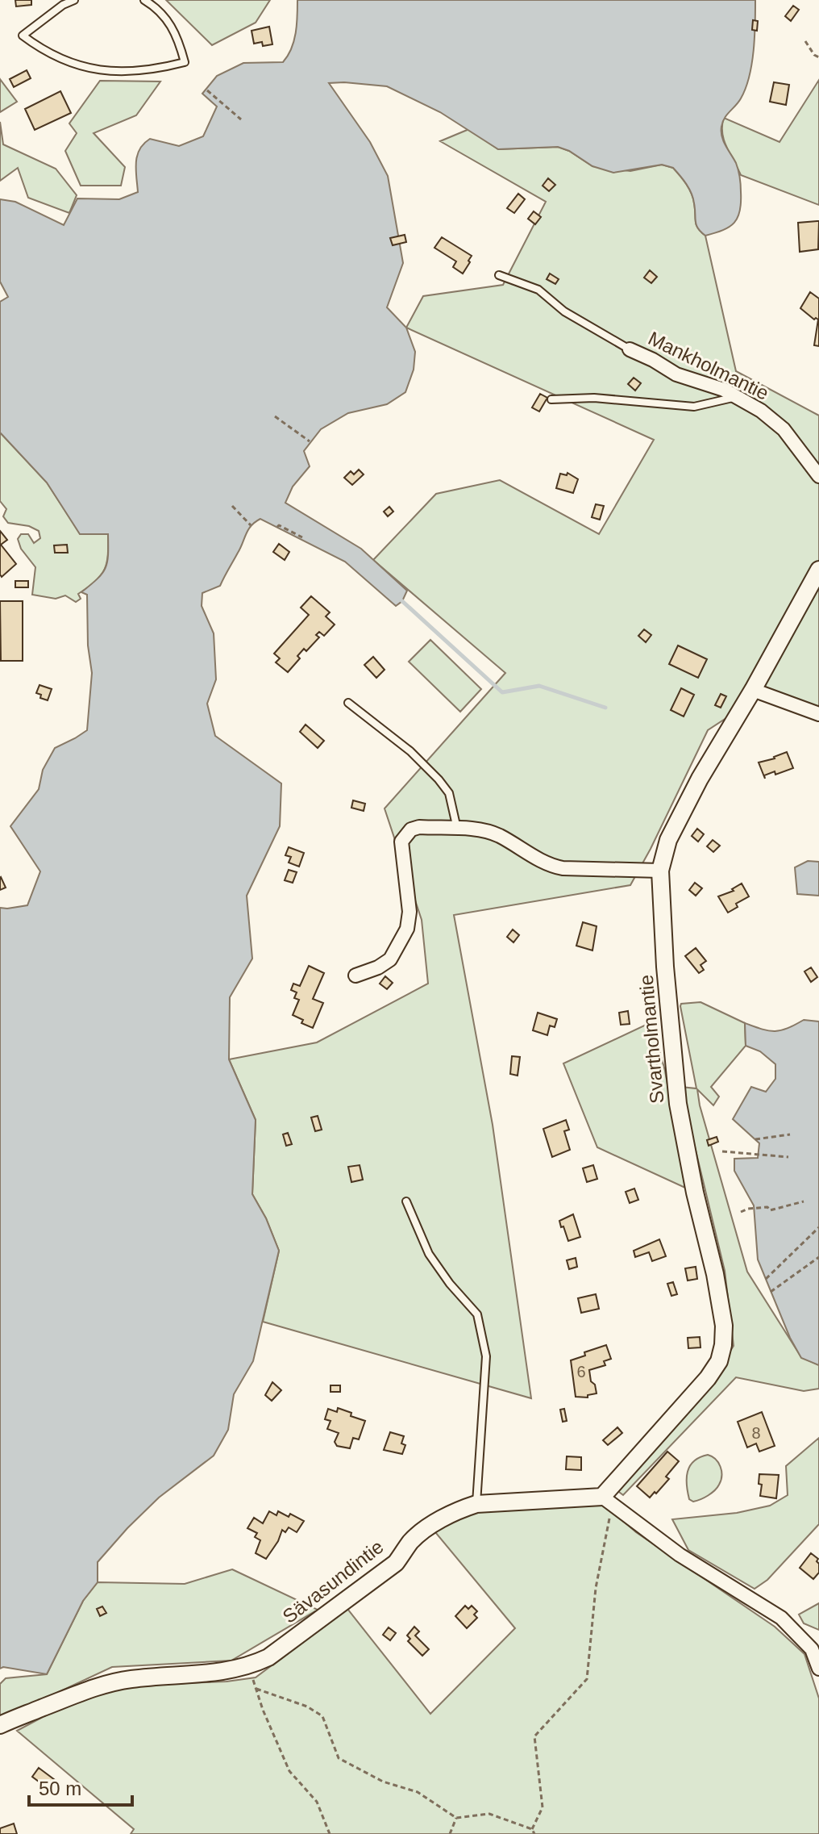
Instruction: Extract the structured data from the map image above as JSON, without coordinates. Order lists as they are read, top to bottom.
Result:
{
  "streets": {
    "street": ["Mankholmantie", "Svartholmantie", "Sävasundintie"]
  },
  "crossings": [
    ["Svartholmantie", "Sävasundintie"]
  ],
  "house_numbers": ["6", "8"],
  "scale_bar": "50 m"
}
